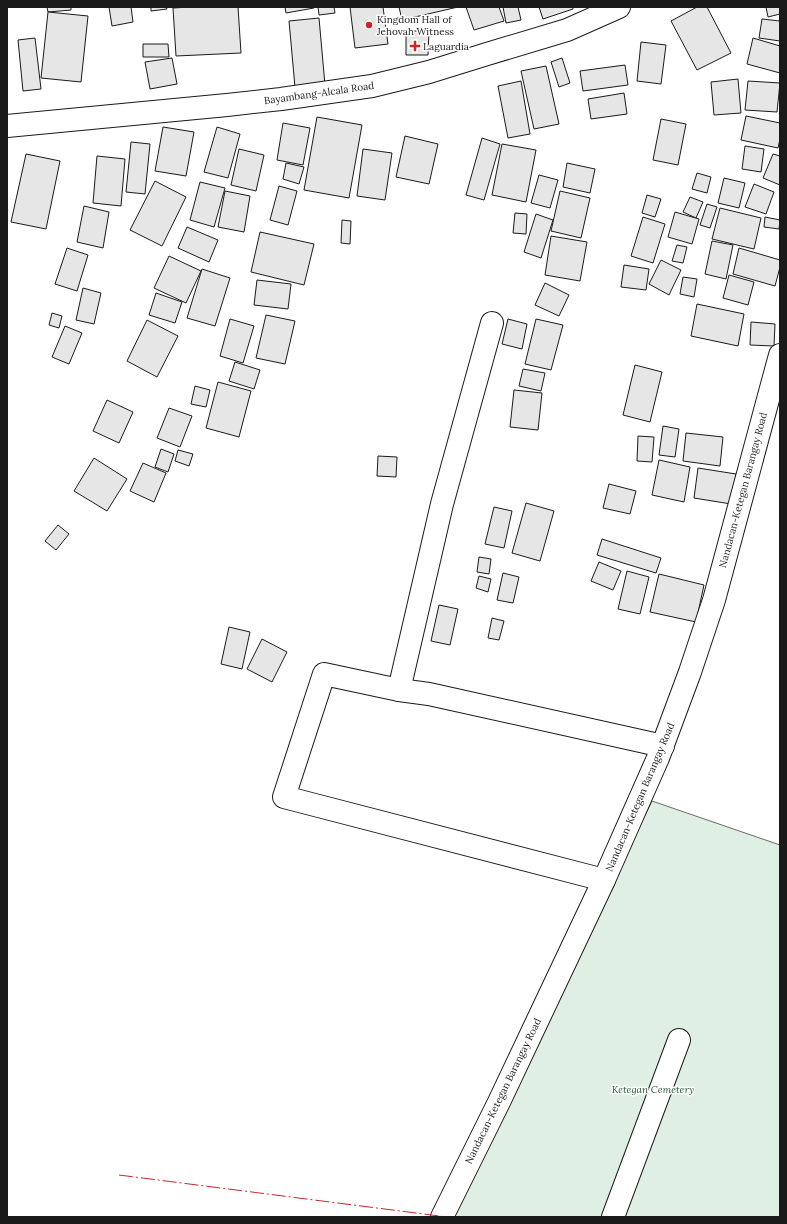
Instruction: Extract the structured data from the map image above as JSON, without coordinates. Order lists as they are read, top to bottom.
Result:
{
  "streets": {
    "street": ["Bayambang-Alcala Road", "Nandacan-Ketegan Barangay Road"]
  },
  "parks": ["Ketegan Cemetery"],
  "places": {
    "other": ["Kingdom Hall of Jehovah Witness"],
    "health": ["Laguardia"]
  }
}
